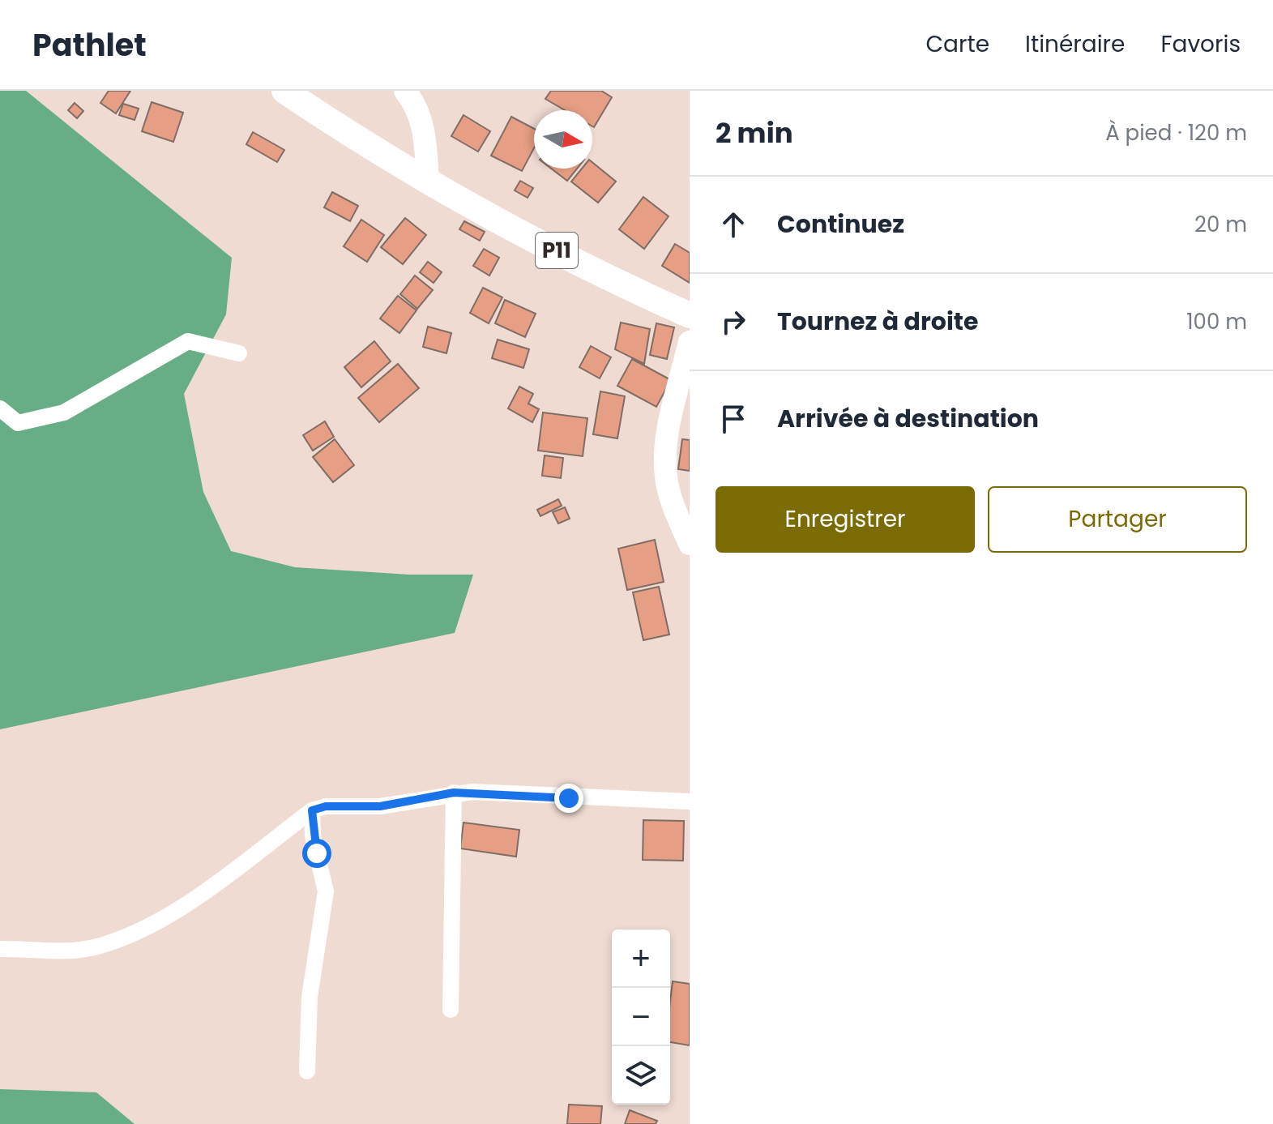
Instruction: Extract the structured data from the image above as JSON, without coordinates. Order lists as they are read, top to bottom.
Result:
{
  "streets": {
    "main road": ["P11"]
  },
  "north": "right",
  "page": {
    "header": "Pathlet",
    "nav": ["Carte", "Itinéraire", "Favoris"],
    "heading": ["2 min", "À pied · 120 m"],
    "list": [
      ["Continuez", "20 m"],
      ["Tournez à droite", "100 m"],
      "Arrivée à destination"
    ],
    "buttons": ["Enregistrer", "Partager"],
    "map_buttons": ["+", "−"]
  }
}
